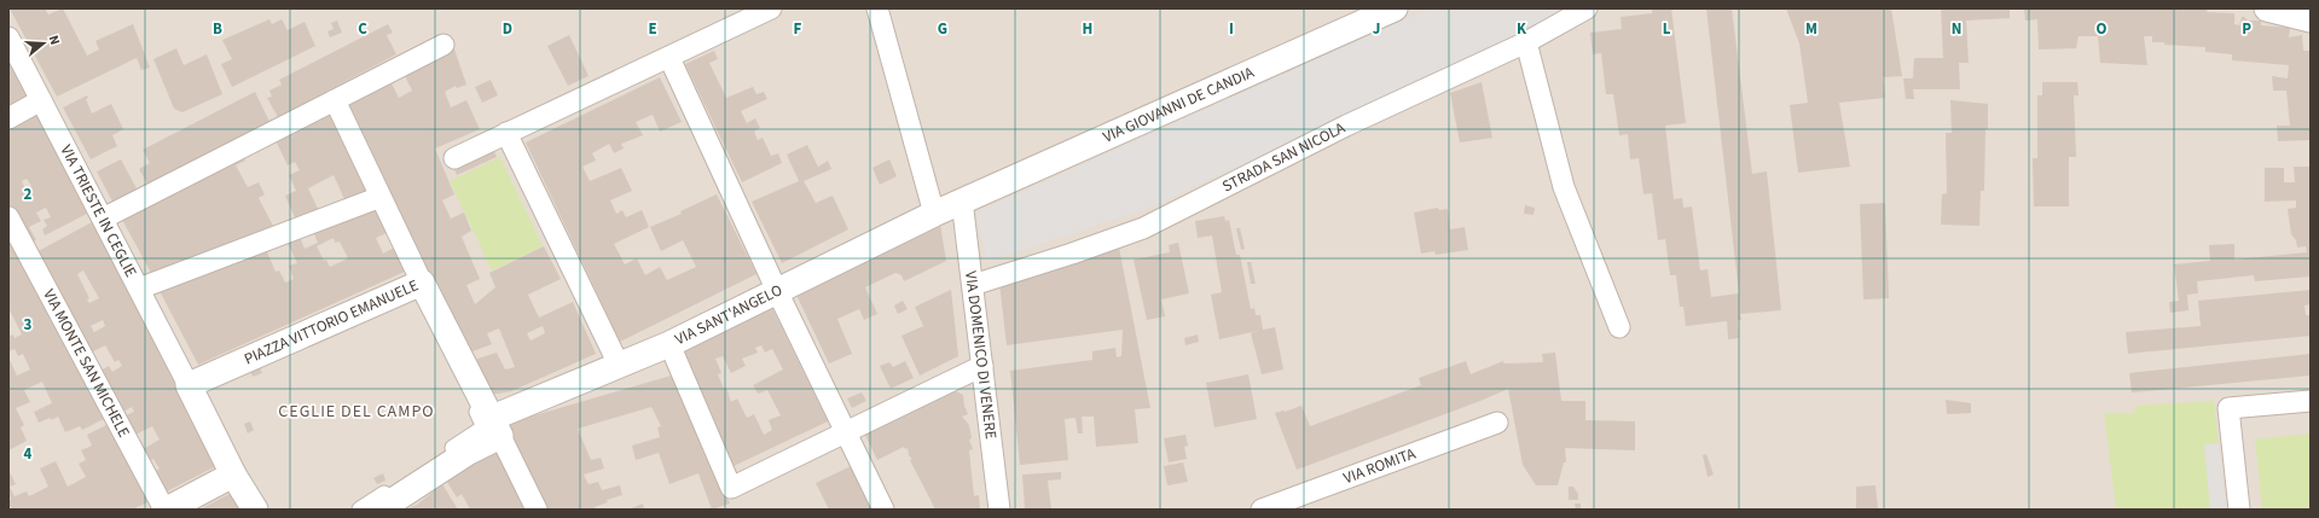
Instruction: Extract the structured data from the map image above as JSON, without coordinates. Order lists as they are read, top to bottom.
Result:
{
  "streets": {
    "street": [
      "VIA GIOVANNI DE CANDIA",
      "STRADA SAN NICOLA",
      "VIA TRIESTE IN CEGLIE",
      "VIA SANT'ANGELO",
      "PIAZZA VITTORIO EMANUELE",
      "VIA DOMENICO DI VENERE",
      "VIA MONTE SAN MICHELE",
      "VIA ROMITA"
    ]
  },
  "crossings": [
    ["VIA GIOVANNI DE CANDIA", "VIA SANT'ANGELO"],
    ["VIA GIOVANNI DE CANDIA", "VIA DOMENICO DI VENERE"],
    ["STRADA SAN NICOLA", "VIA DOMENICO DI VENERE"],
    ["VIA TRIESTE IN CEGLIE", "PIAZZA VITTORIO EMANUELE"],
    ["VIA SANT'ANGELO", "PIAZZA VITTORIO EMANUELE"],
    ["VIA SANT'ANGELO", "VIA DOMENICO DI VENERE"]
  ],
  "districts": ["CEGLIE DEL CAMPO"],
  "north": "right",
  "grid": {
    "columns": [
      "B",
      "C",
      "D",
      "E",
      "F",
      "G",
      "H",
      "I",
      "J",
      "K",
      "L",
      "M",
      "N",
      "O",
      "P"
    ],
    "rows": ["2", "3", "4"]
  }
}
